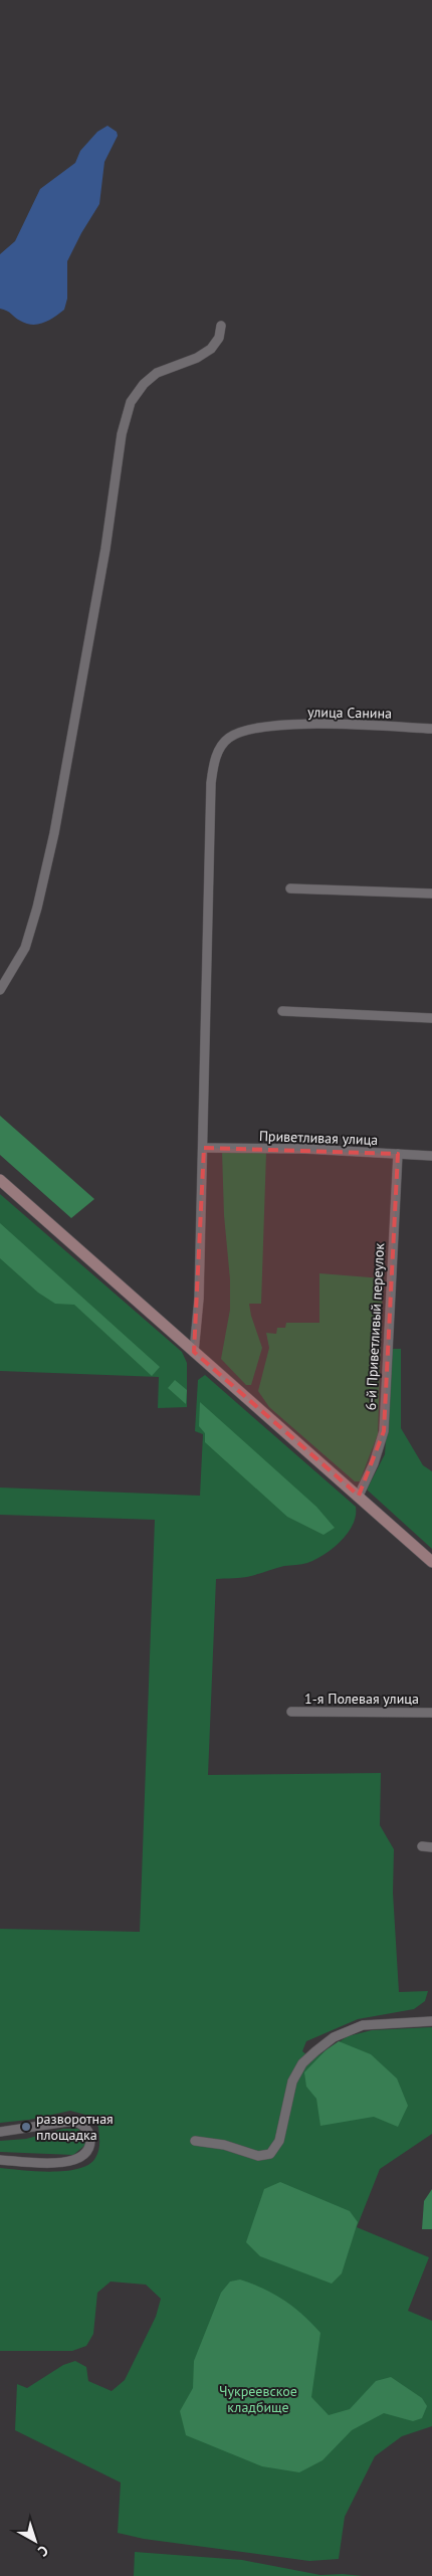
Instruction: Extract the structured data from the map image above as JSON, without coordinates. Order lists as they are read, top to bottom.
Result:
{
  "streets": {
    "street": [
      "улица Санина",
      "Приветливая улица",
      "6-й Приветливый переулок",
      "1-я Полевая улица"
    ]
  },
  "crossings": [
    ["улица Санина", "Приветливая улица"],
    ["Приветливая улица", "6-й Приветливый переулок"]
  ],
  "parks": ["Чукреевское кладбище"],
  "places": ["разворотная площадка"],
  "north": "bottom right"
}
